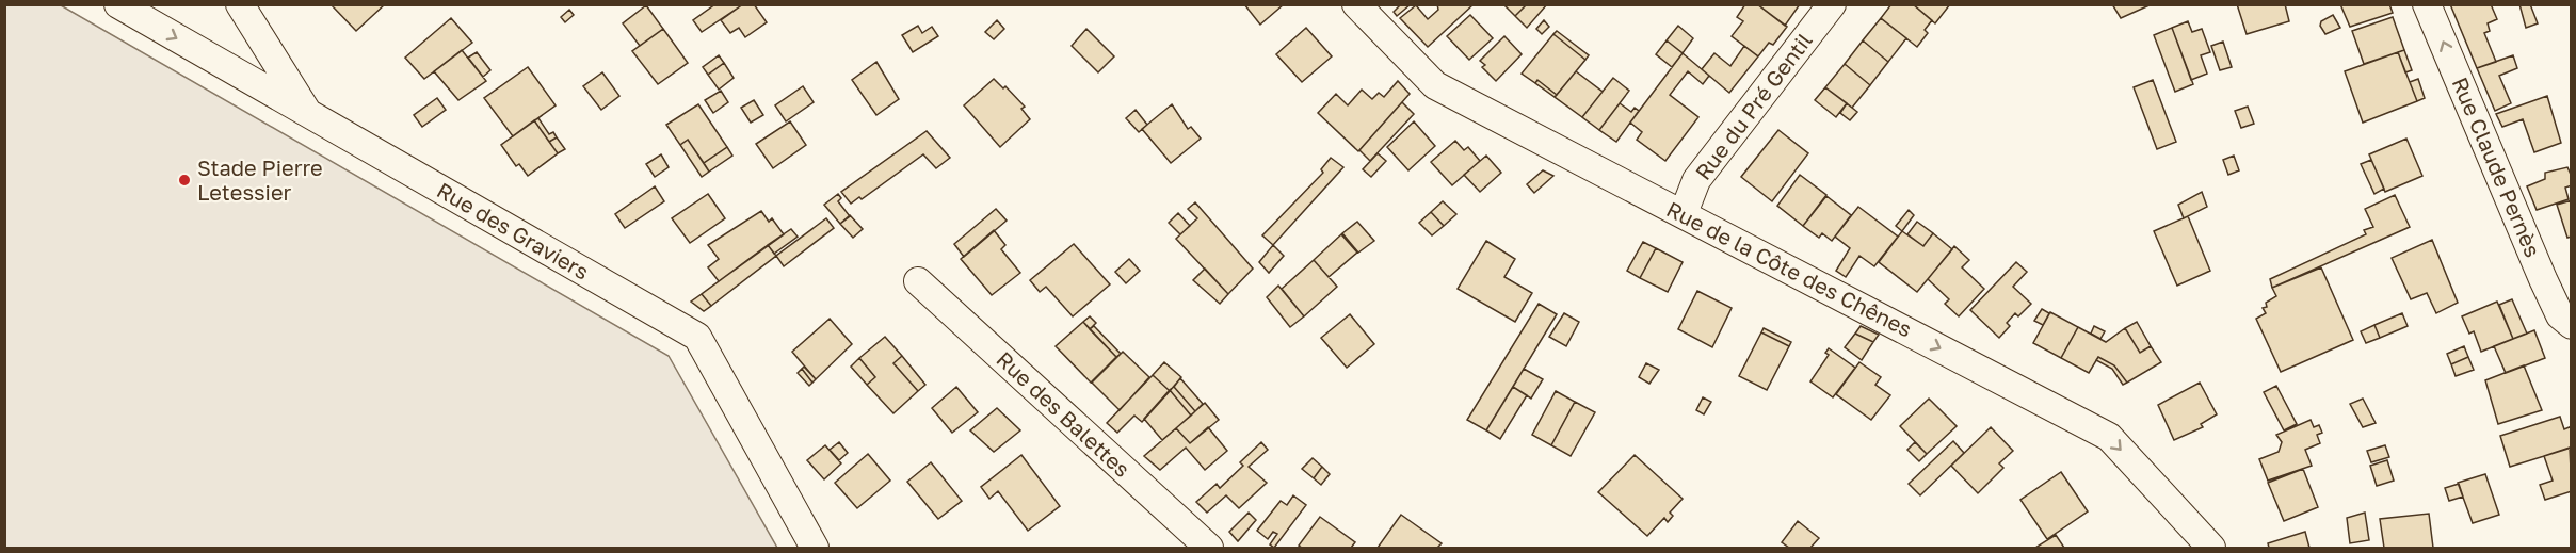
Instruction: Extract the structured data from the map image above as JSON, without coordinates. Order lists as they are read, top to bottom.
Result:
{
  "streets": {
    "street": [
      "Rue du Pré Gentil",
      "Rue Claude Pernès",
      "Rue des Graviers",
      "Rue de la Côte des Chênes",
      "Rue des Balettes"
    ]
  },
  "crossings": [
    ["Rue du Pré Gentil", "Rue de la Côte des Chênes"]
  ],
  "one_way": ["Rue Claude Pernès", "Rue de la Côte des Chênes"],
  "places": ["Stade Pierre Letessier"]
}
